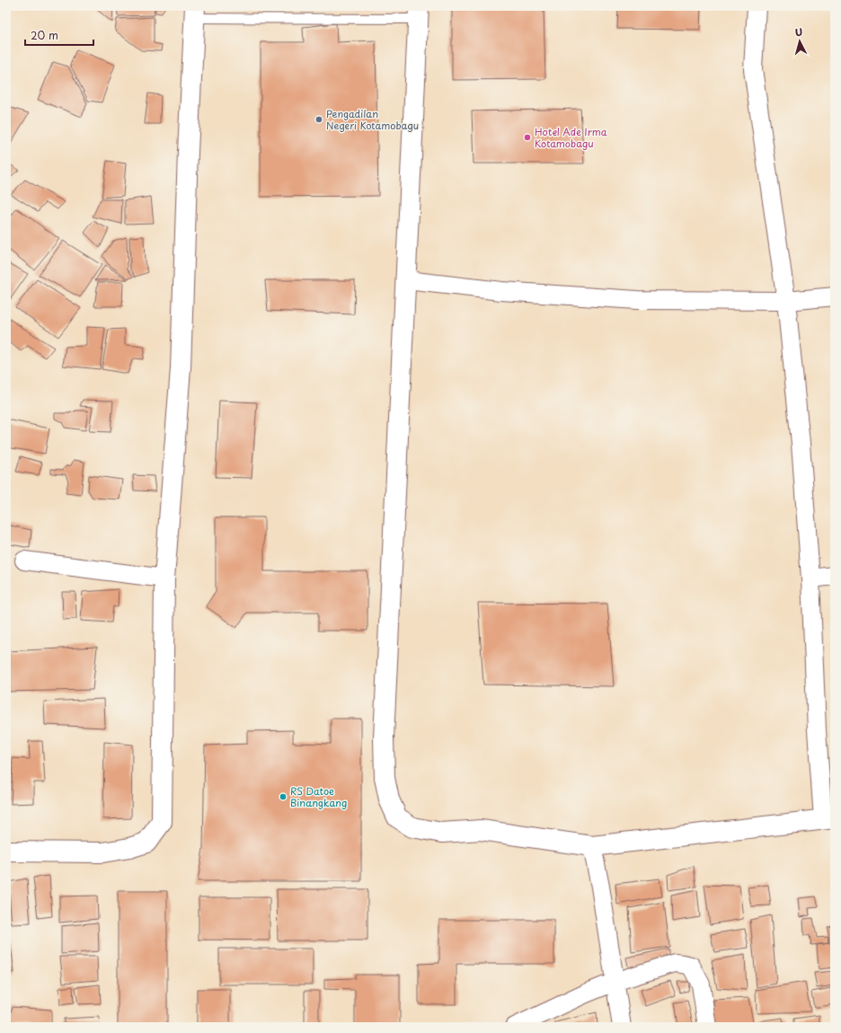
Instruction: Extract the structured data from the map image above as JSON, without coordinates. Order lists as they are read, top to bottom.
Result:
{
  "places": ["Pengadilan Negeri Kotamobagu", "Hotel Ade Irma Kotamobagu", "RS Datoe Binangkang"],
  "scale_bar": "20 m",
  "north": "top"
}
